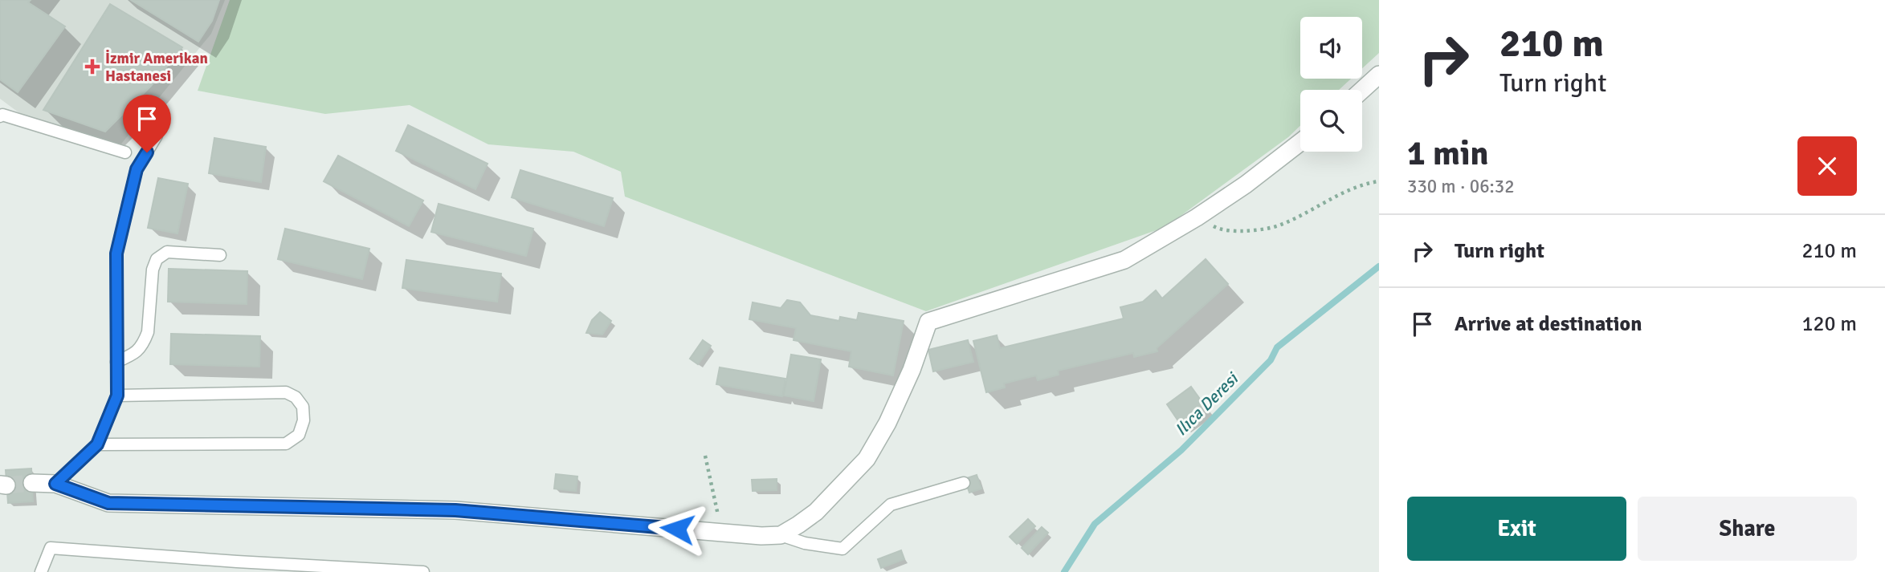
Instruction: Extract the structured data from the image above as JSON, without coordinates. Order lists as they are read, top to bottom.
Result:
{
  "water": ["Ilıca Deresi"],
  "places": {
    "health": ["İzmir Amerikan Hastanesi"]
  },
  "page": {
    "turn": ["210 m", "Turn right"],
    "heading": ["1 min", "330 m · 06:32"],
    "list": [
      {
        "name": "Turn right",
        "value": "210 m"
      },
      {
        "name": "Arrive at destination",
        "value": "120 m"
      }
    ],
    "buttons": ["Exit", "Share"]
  }
}
